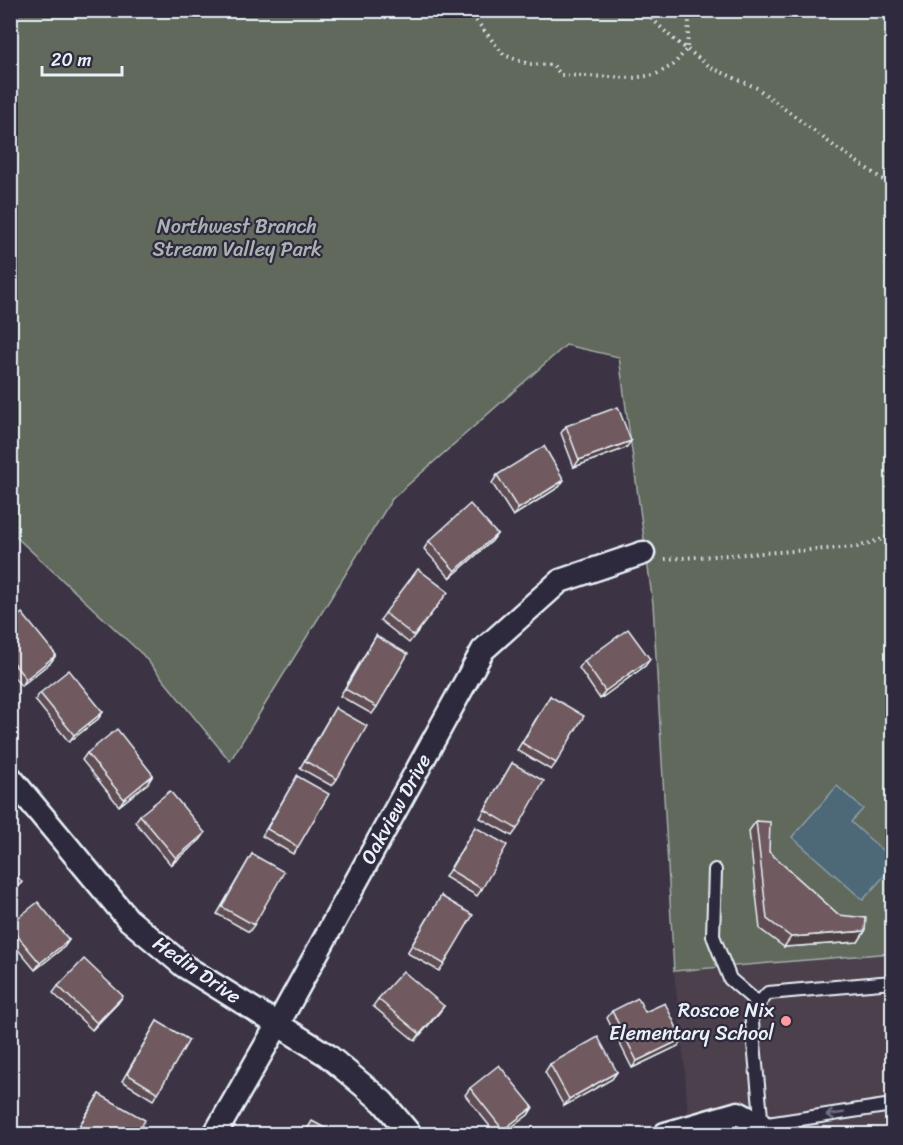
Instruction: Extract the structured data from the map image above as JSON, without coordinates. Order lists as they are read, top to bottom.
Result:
{
  "streets": {
    "street": ["Oakview Drive", "Hedin Drive"]
  },
  "crossings": [
    ["Oakview Drive", "Hedin Drive"]
  ],
  "parks": ["Northwest Branch Stream Valley Park"],
  "places": ["Roscoe Nix Elementary School"],
  "scale_bar": "20 m"
}
